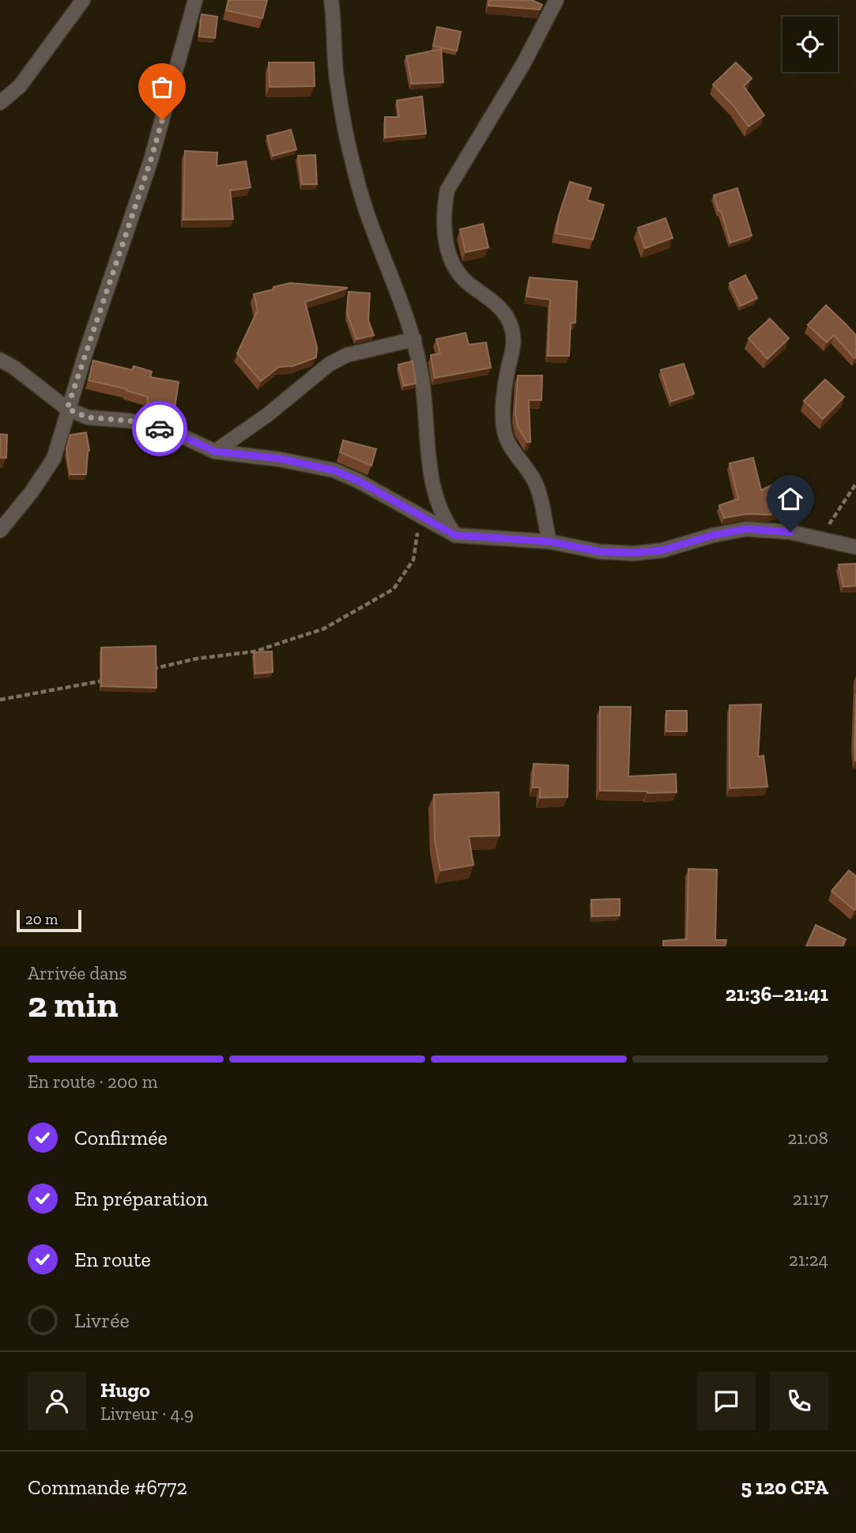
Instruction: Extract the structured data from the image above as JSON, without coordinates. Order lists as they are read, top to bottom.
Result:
{
  "scale_bar": "20 m",
  "page": {
    "scale": "20 m",
    "heading": ["2 min", "Arrivée dans", "21:36–21:41"],
    "panel": [
      "Hugo",
      "Livreur · 4.9",
      "Commande #6772",
      "5 120 CFA"
    ],
    "bar": "En route · 200 m",
    "list": [
      ["Confirmée", "21:08"],
      ["En préparation", "21:17"],
      ["En route", "21:24"],
      "Livrée"
    ]
  }
}
